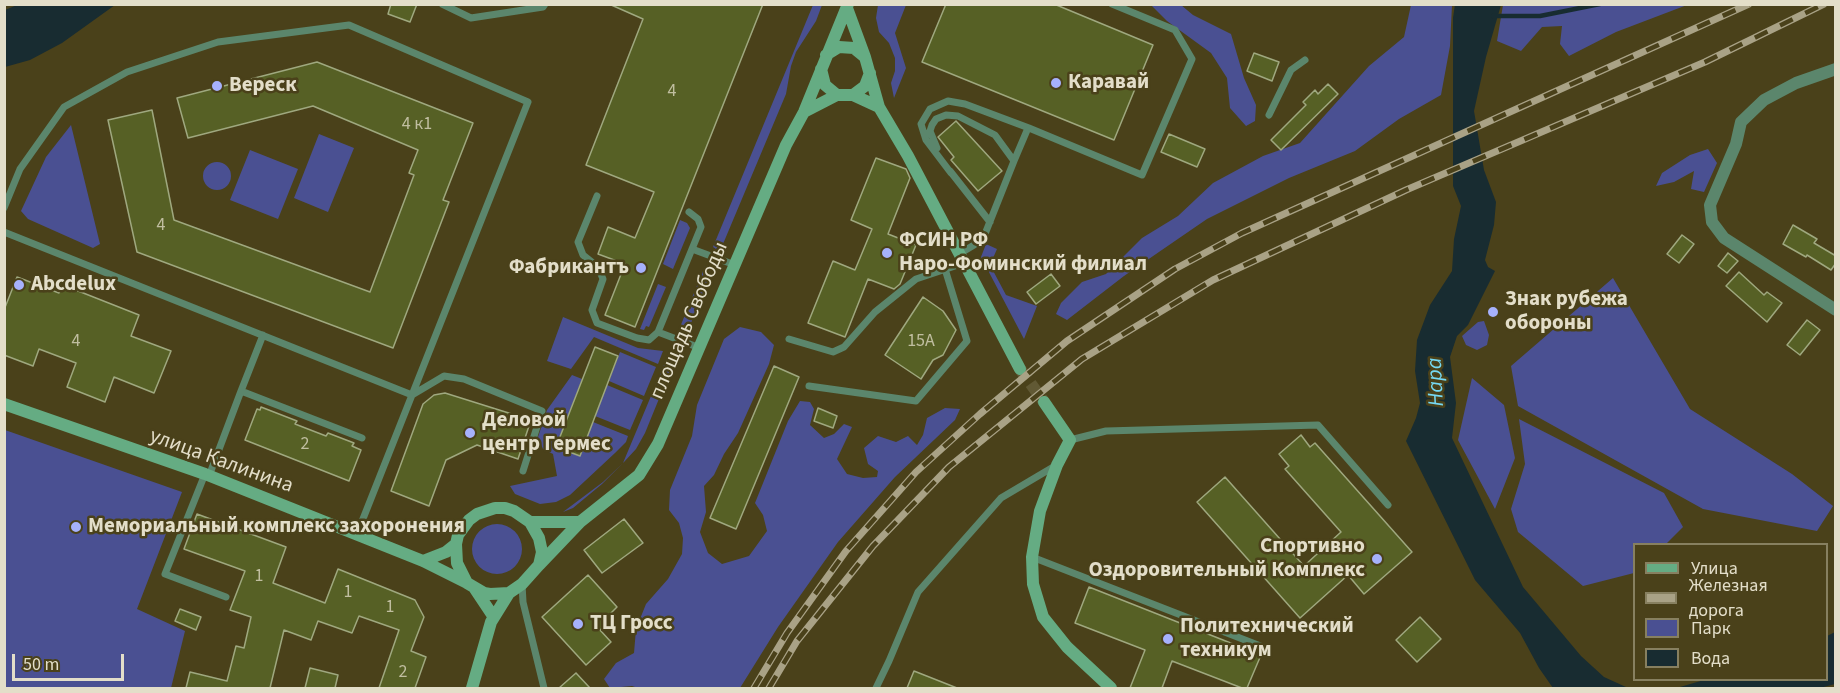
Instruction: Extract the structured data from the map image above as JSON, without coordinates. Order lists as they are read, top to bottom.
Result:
{
  "streets": {
    "main road": ["площадь Свободы", "улица Калинина"]
  },
  "crossings": [
    ["площадь Свободы", "улица Калинина"]
  ],
  "water": ["Нара"],
  "places": [
    "Каравай",
    "Вереcк",
    "ФСИН РФ Наро-Фоминский филиал",
    "Фабрикантъ",
    "Abcdelux",
    "Знак рубежа обороны",
    "Деловой центр Гермес",
    "Мемориальный комплекс захоронения",
    "Спортивно Оздоровительный Комплекс",
    "ТЦ Гросс",
    "Политехнический техникум"
  ],
  "house_numbers": [
    "4",
    "4 к1",
    "4",
    "4",
    "15А",
    "2",
    "1",
    "1",
    "1",
    "2"
  ],
  "legend": [
    "Улица",
    "Железная дорога",
    "Парк",
    "Вода"
  ],
  "scale_bar": "50 m"
}
